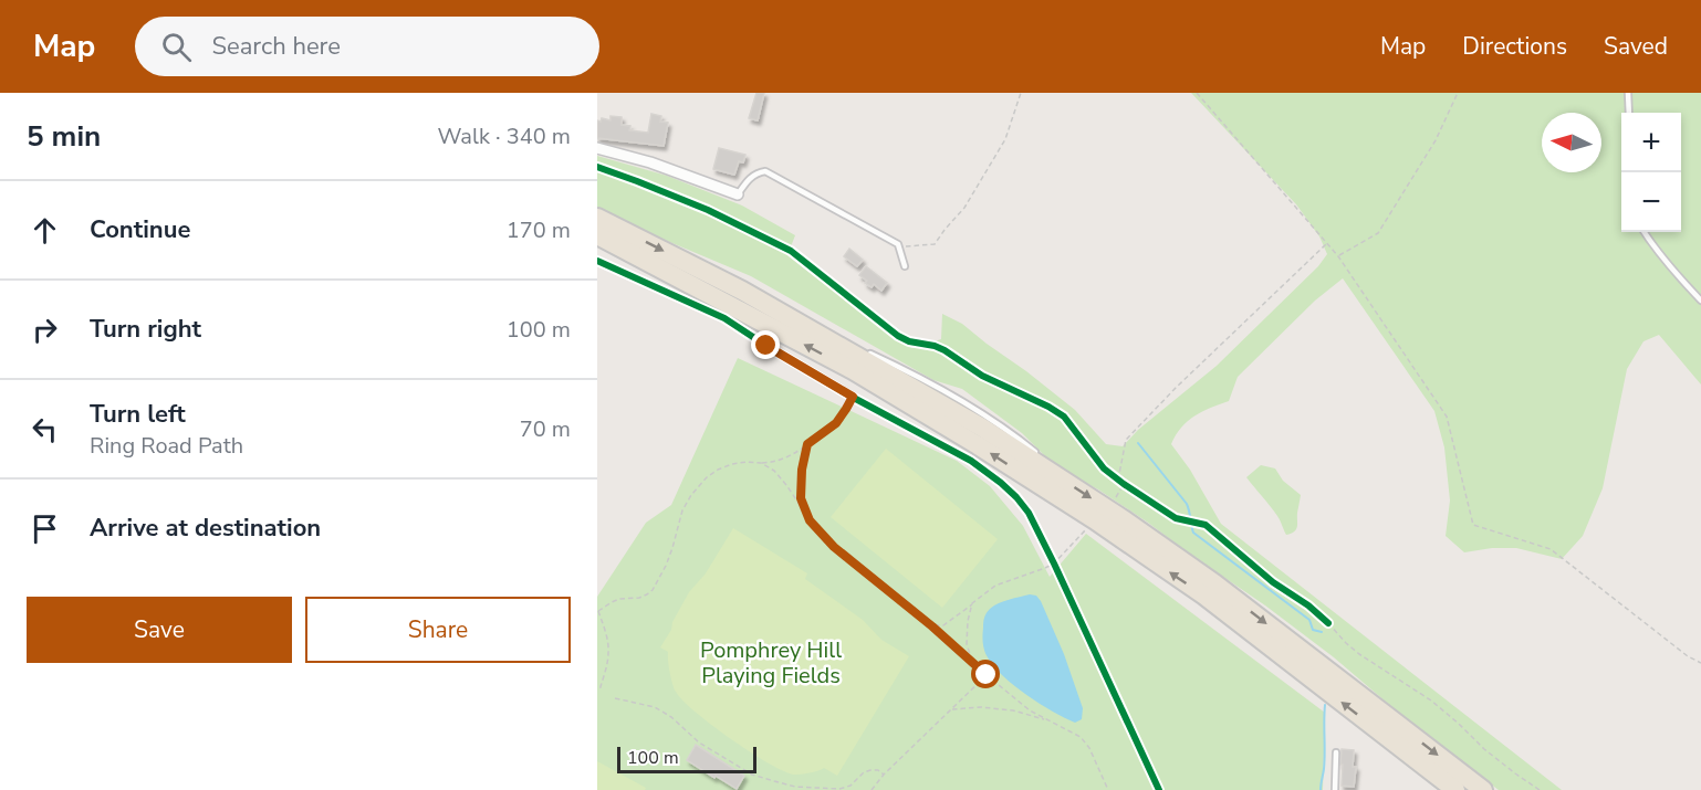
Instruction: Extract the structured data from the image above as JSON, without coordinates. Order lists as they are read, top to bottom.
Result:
{
  "parks": ["Pomphrey Hill Playing Fields"],
  "scale_bar": "100 m",
  "north": "left",
  "page": {
    "header": "Map",
    "search": "Search here",
    "nav": ["Map", "Directions", "Saved"],
    "heading": ["5 min", "Walk · 340 m"],
    "map_buttons": ["+", "−"],
    "list": [
      ["Continue", "170 m"],
      ["Turn right", "100 m"],
      ["Turn left", "Ring Road Path", "70 m"],
      "Arrive at destination"
    ],
    "buttons": ["Save", "Share"],
    "scale": "100 m"
  }
}
